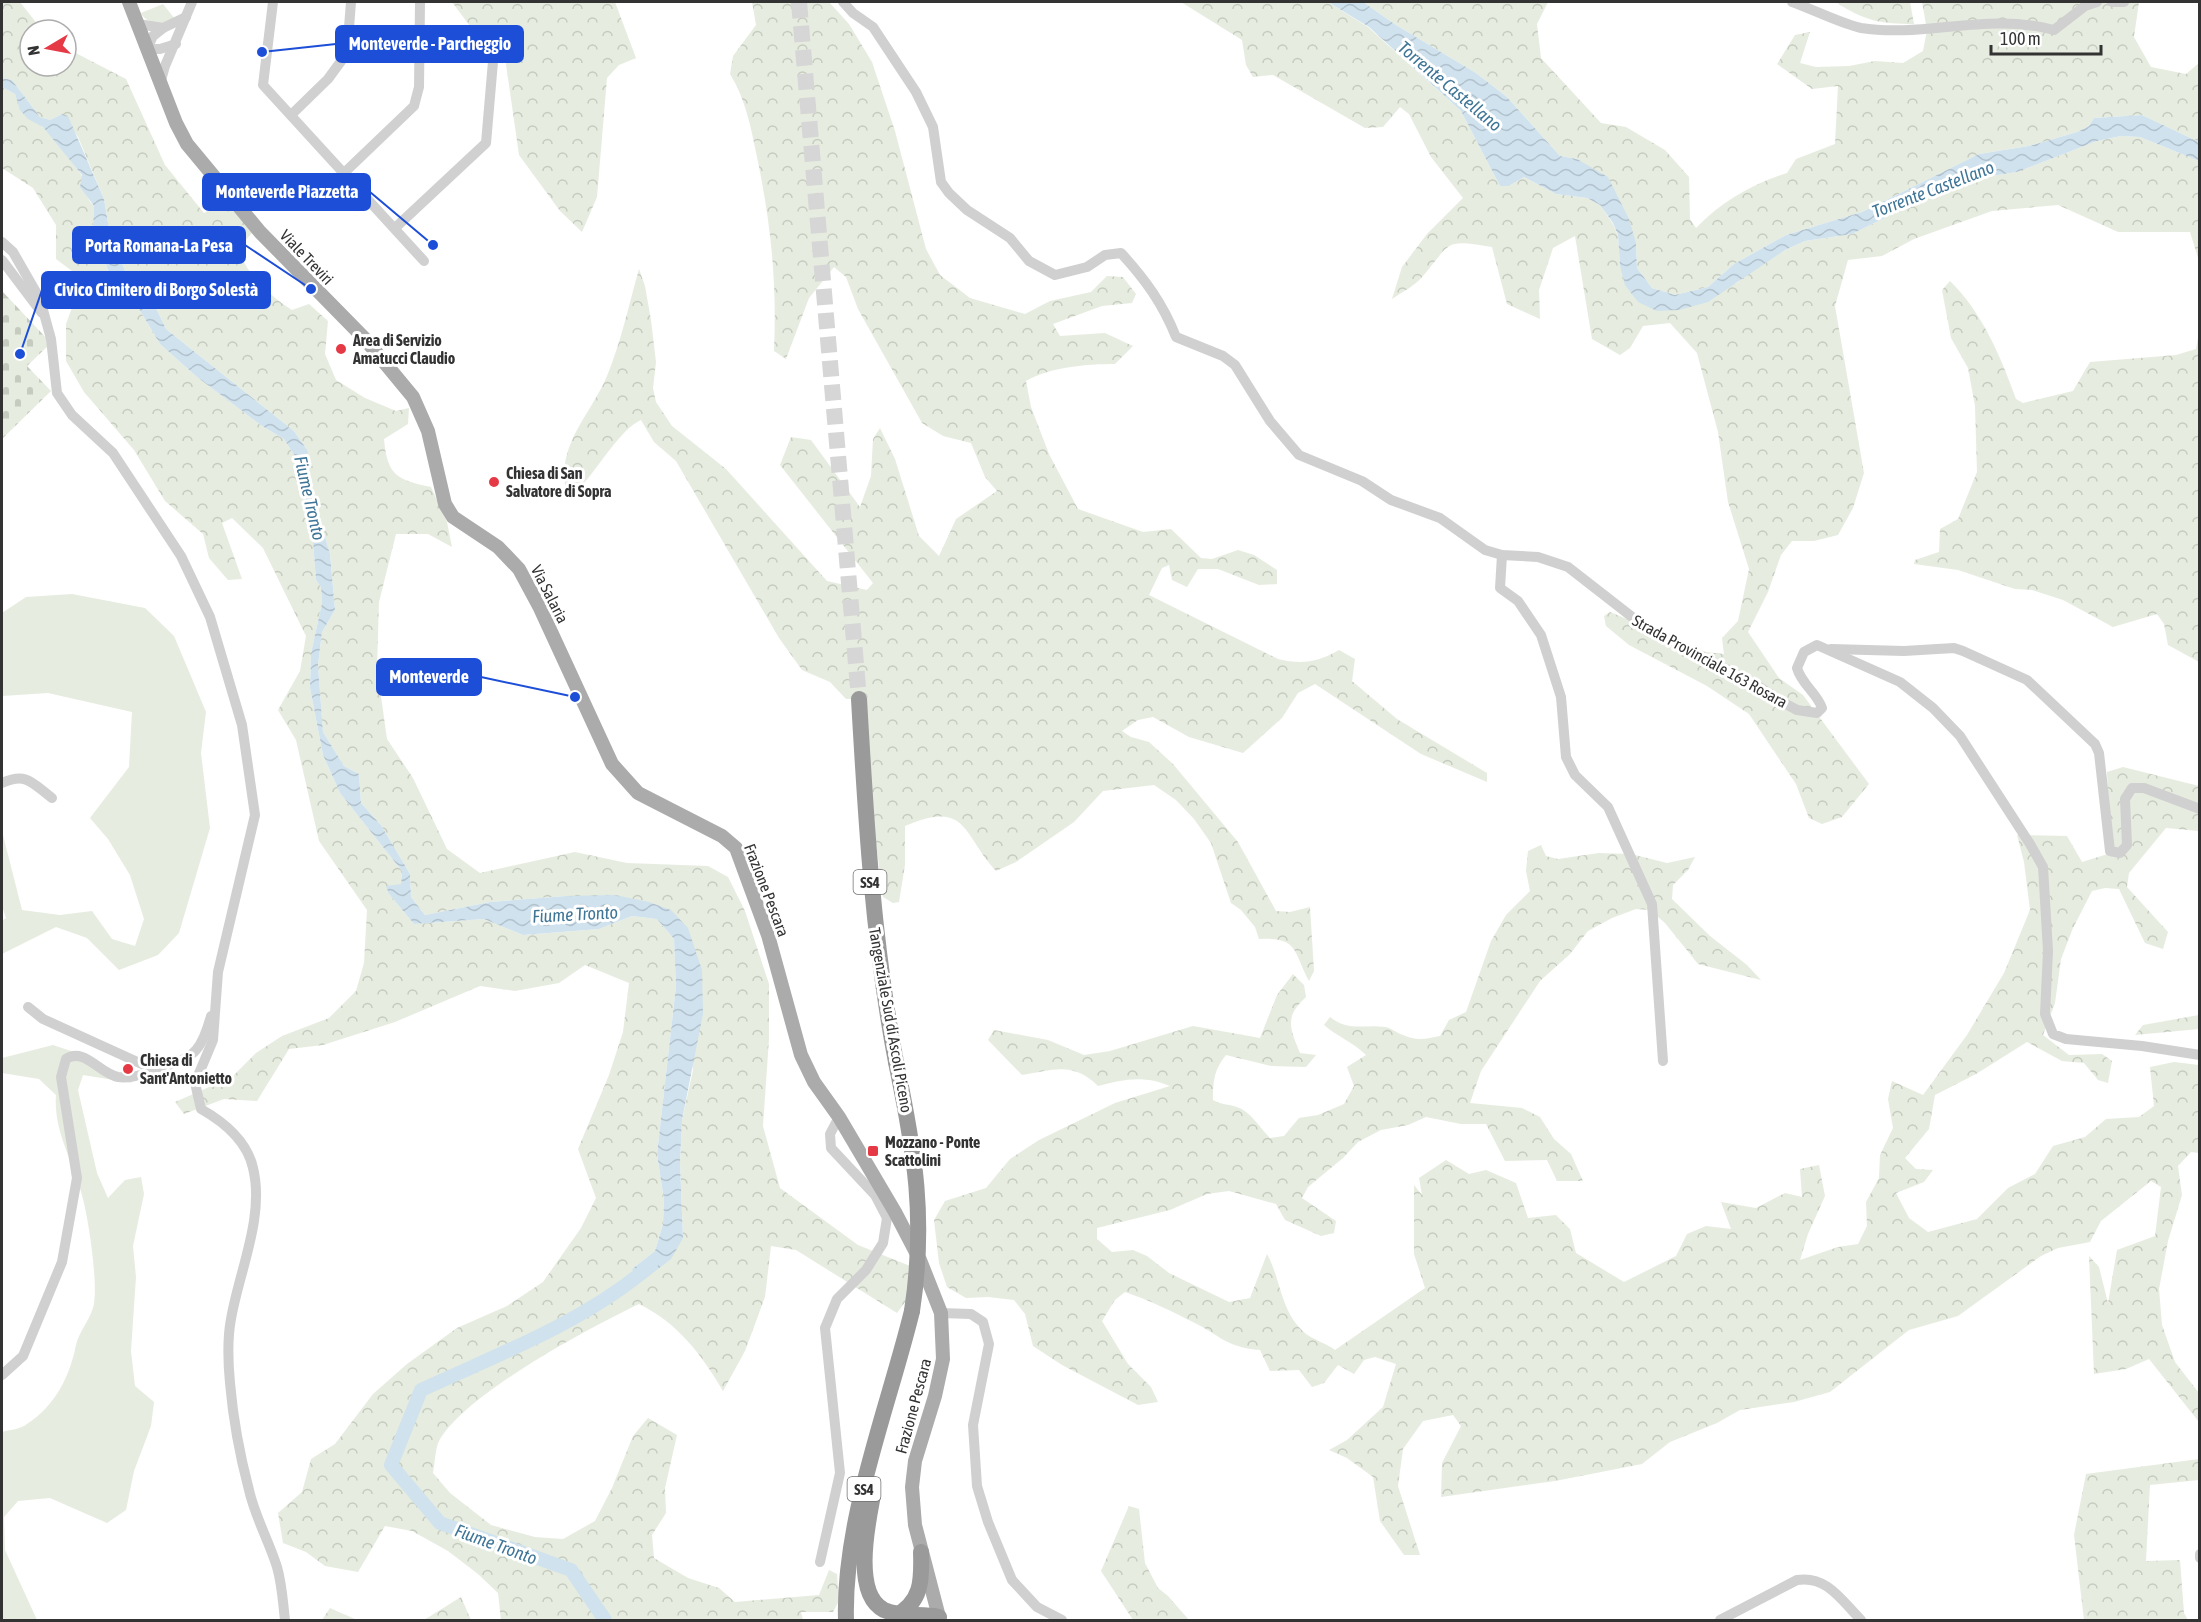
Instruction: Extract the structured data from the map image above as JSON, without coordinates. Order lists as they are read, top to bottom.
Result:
{
  "streets": {
    "highway": ["SS4", "Tangenziale Sud di Ascoli Piceno"],
    "main road": ["Viale Treviri", "Via Salaria", "Frazione Pescara"],
    "street": ["Strada Provinciale 163 Rosara"]
  },
  "crossings": [
    ["Viale Treviri", "Via Salaria"],
    ["Via Salaria", "Frazione Pescara"]
  ],
  "water": ["Torrente Castellano", "Fiume Tronto"],
  "places": {
    "other": [
      "Monteverde - Parcheggio",
      "Monteverde Piazzetta",
      "Porta Romana-La Pesa",
      "Area di Servizio Amatucci Claudio",
      "Civico Cimitero di Borgo Solestà",
      "Chiesa di San Salvatore di Sopra",
      "Monteverde",
      "Chiesa di Sant'Antonietto"
    ],
    "transit": ["Mozzano - Ponte Scattolini"]
  },
  "scale_bar": "100 m",
  "north": "left"
}
